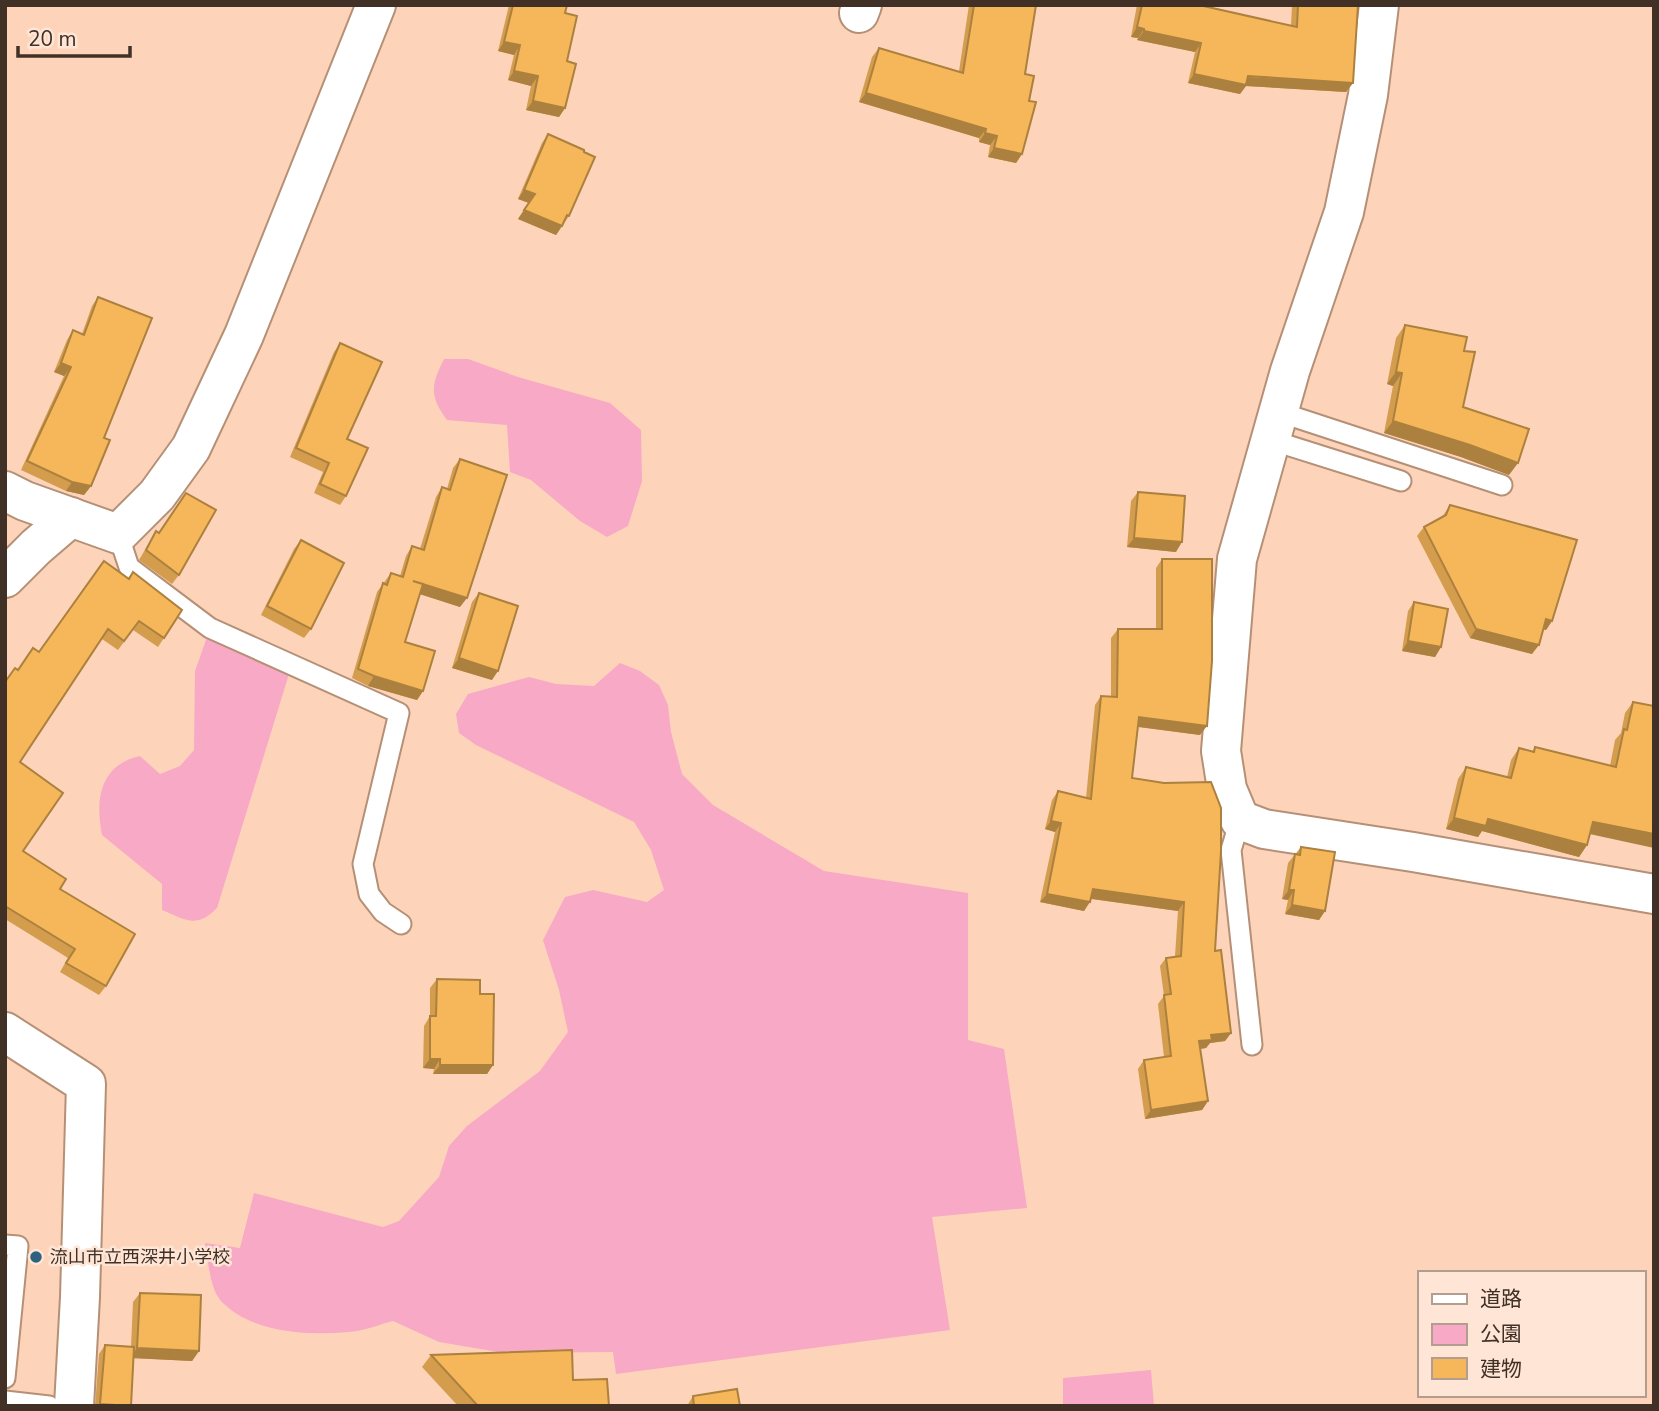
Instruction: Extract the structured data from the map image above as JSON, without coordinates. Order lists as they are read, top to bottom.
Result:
{
  "places": ["流山市立西深井小学校"],
  "legend": ["道路", "公園", "建物"],
  "scale_bar": "20 m"
}
